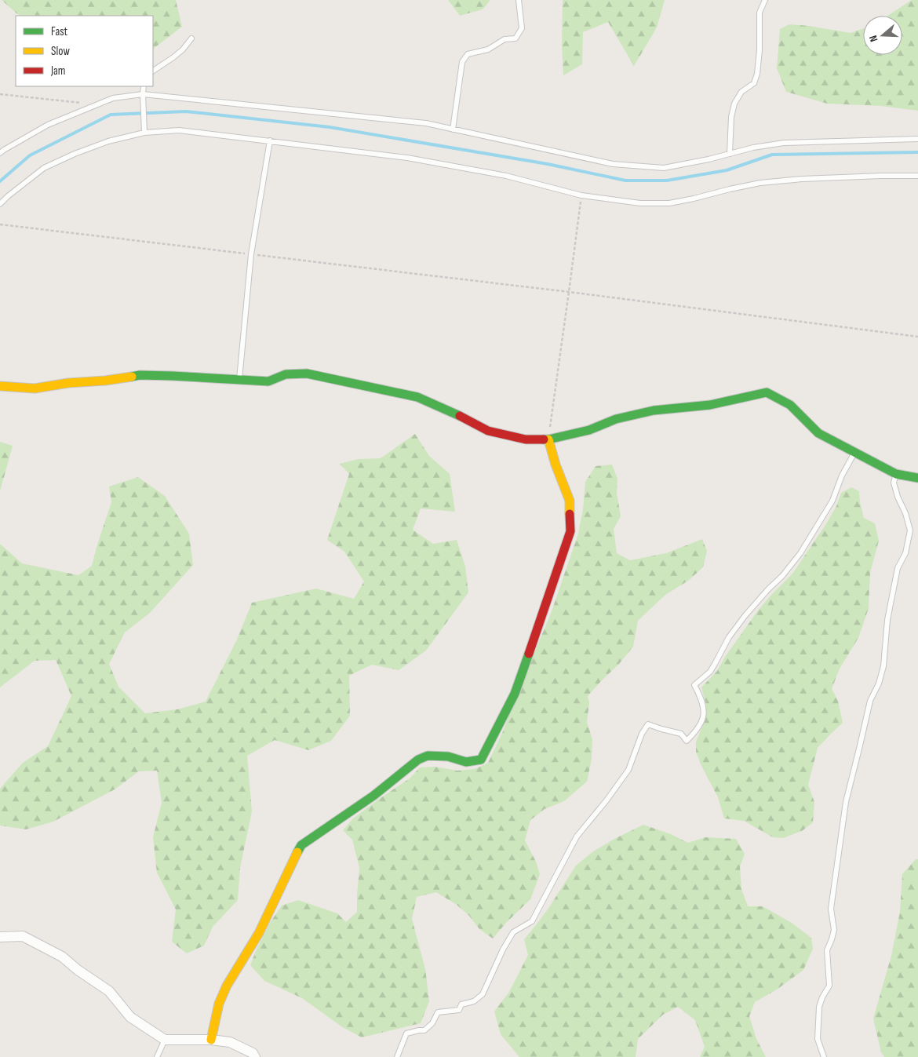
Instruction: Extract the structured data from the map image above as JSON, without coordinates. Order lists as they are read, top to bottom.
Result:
{
  "legend": ["Fast", "Slow", "Jam"],
  "north": "left"
}
